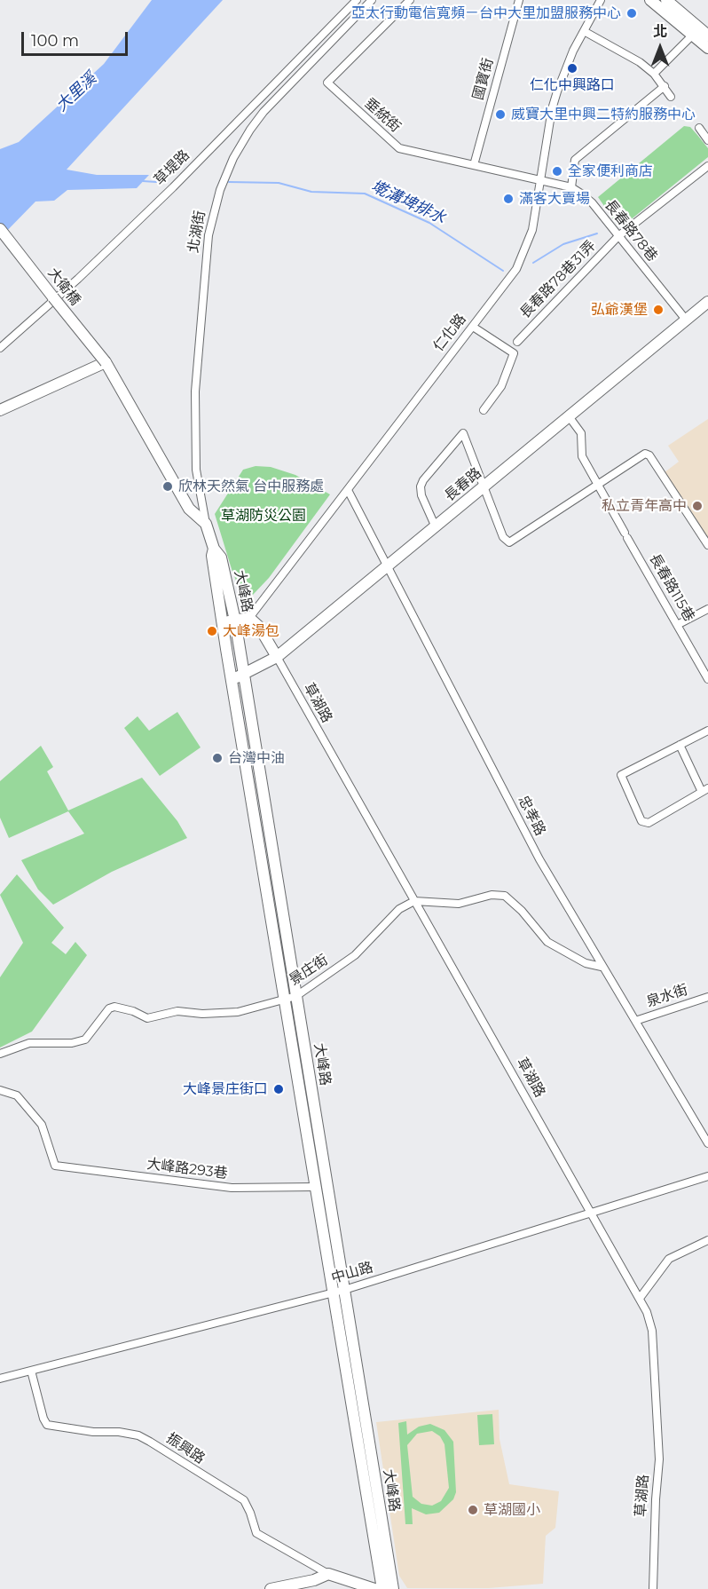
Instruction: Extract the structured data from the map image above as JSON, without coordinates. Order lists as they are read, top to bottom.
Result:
{
  "streets": {
    "street": [
      "國寶街",
      "垂統街",
      "草堤路",
      "長春路78巷",
      "北湖街",
      "長春路78巷31弄",
      "大衛橋",
      "仁化路",
      "長春路",
      "長春路115巷",
      "大峰路",
      "草湖路",
      "忠孝路",
      "景庄街",
      "泉水街",
      "大峰路293巷",
      "中山路",
      "振興路"
    ]
  },
  "crossings": [
    ["國寶街", "垂統街"],
    ["垂統街", "長春路78巷"],
    ["垂統街", "仁化路"],
    ["長春路78巷", "長春路78巷31弄"],
    ["長春路78巷", "仁化路"],
    ["長春路78巷", "長春路"],
    ["北湖街", "大峰路"],
    ["大衛橋", "大峰路"],
    ["仁化路", "草湖路"],
    ["仁化路", "忠孝路"],
    ["長春路", "長春路115巷"],
    ["長春路", "大峰路"],
    ["長春路", "草湖路"],
    ["長春路", "忠孝路"],
    ["大峰路", "景庄街"],
    ["大峰路", "大峰路293巷"],
    ["大峰路", "中山路"],
    ["草湖路", "景庄街"],
    ["草湖路", "中山路"],
    ["忠孝路", "泉水街"],
    ["中山路", "振興路"]
  ],
  "water": ["大里溪", "墘溝埤排水"],
  "parks": ["草湖防災公園"],
  "places": [
    "亞太行動電信寬頻－台中大里加盟服務中心",
    "仁化中興路口",
    "威寶大里中興二特約服務中心",
    "全家便利商店",
    "滿客大賣場",
    "弘爺漢堡",
    "欣林天然氣 台中服務處",
    "私立青年高中",
    "大峰湯包",
    "台灣中油",
    "大峰景庄街口",
    "草湖國小"
  ],
  "scale_bar": "100 m",
  "north": "top"
}
